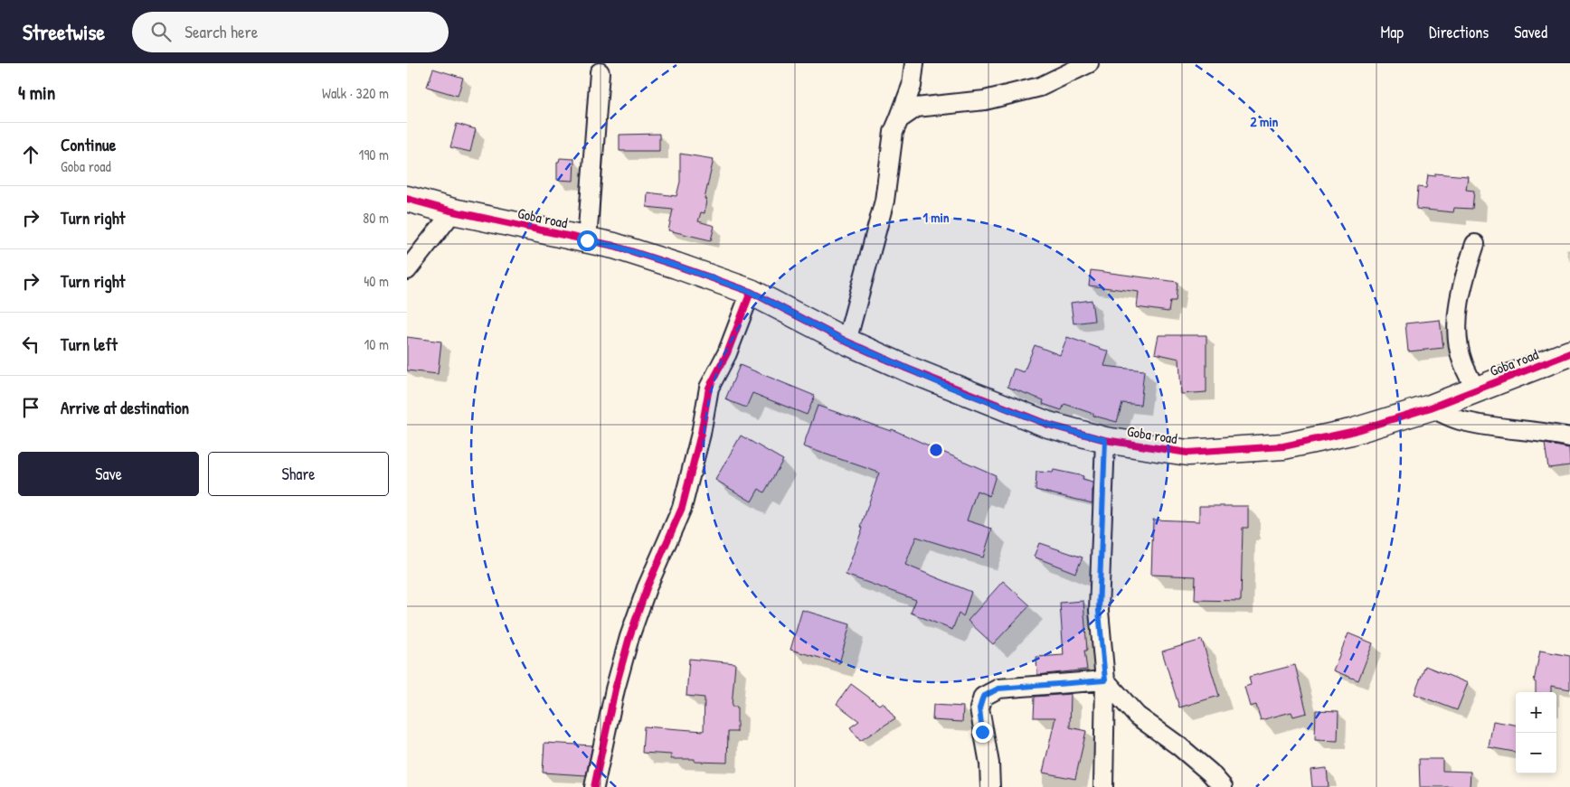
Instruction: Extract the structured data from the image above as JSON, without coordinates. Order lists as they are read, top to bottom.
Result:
{
  "streets": {
    "street": ["Goba road"]
  },
  "page": {
    "header": "Streetwise",
    "search": "Search here",
    "nav": ["Map", "Directions", "Saved"],
    "heading": ["4 min", "Walk · 320 m"],
    "list": [
      ["Continue", "Goba road", "190 m"],
      ["Turn right", "80 m"],
      ["Turn right", "40 m"],
      ["Turn left", "10 m"],
      "Arrive at destination"
    ],
    "buttons": ["Save", "Share"],
    "map_buttons": ["+", "−"]
  },
  "rings": ["2 min", "1 min"]
}
